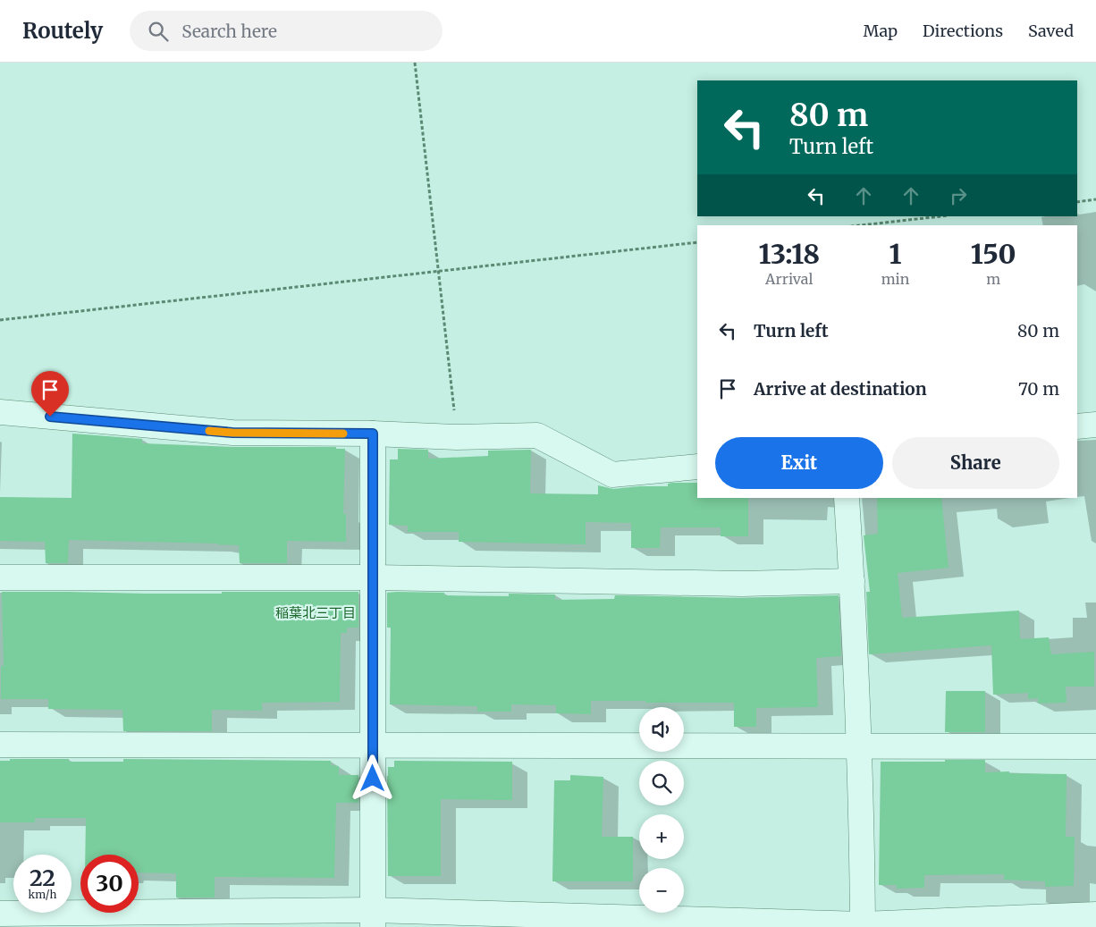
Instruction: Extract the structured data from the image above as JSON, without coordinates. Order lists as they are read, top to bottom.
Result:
{
  "districts": ["稲葉北三丁目"],
  "page": {
    "header": "Routely",
    "search": "Search here",
    "nav": ["Map", "Directions", "Saved"],
    "turn": ["80 m", "Turn left"],
    "eta": [
      "13:18",
      "Arrival",
      "1",
      "min",
      "150",
      "m"
    ],
    "list": [
      {
        "name": "Turn left",
        "value": "80 m"
      },
      {
        "name": "Arrive at destination",
        "value": "70 m"
      }
    ],
    "buttons": ["Exit", "Share"],
    "map_buttons": ["+", "−"],
    "speed": "22 km/h",
    "limit": "30"
  }
}
